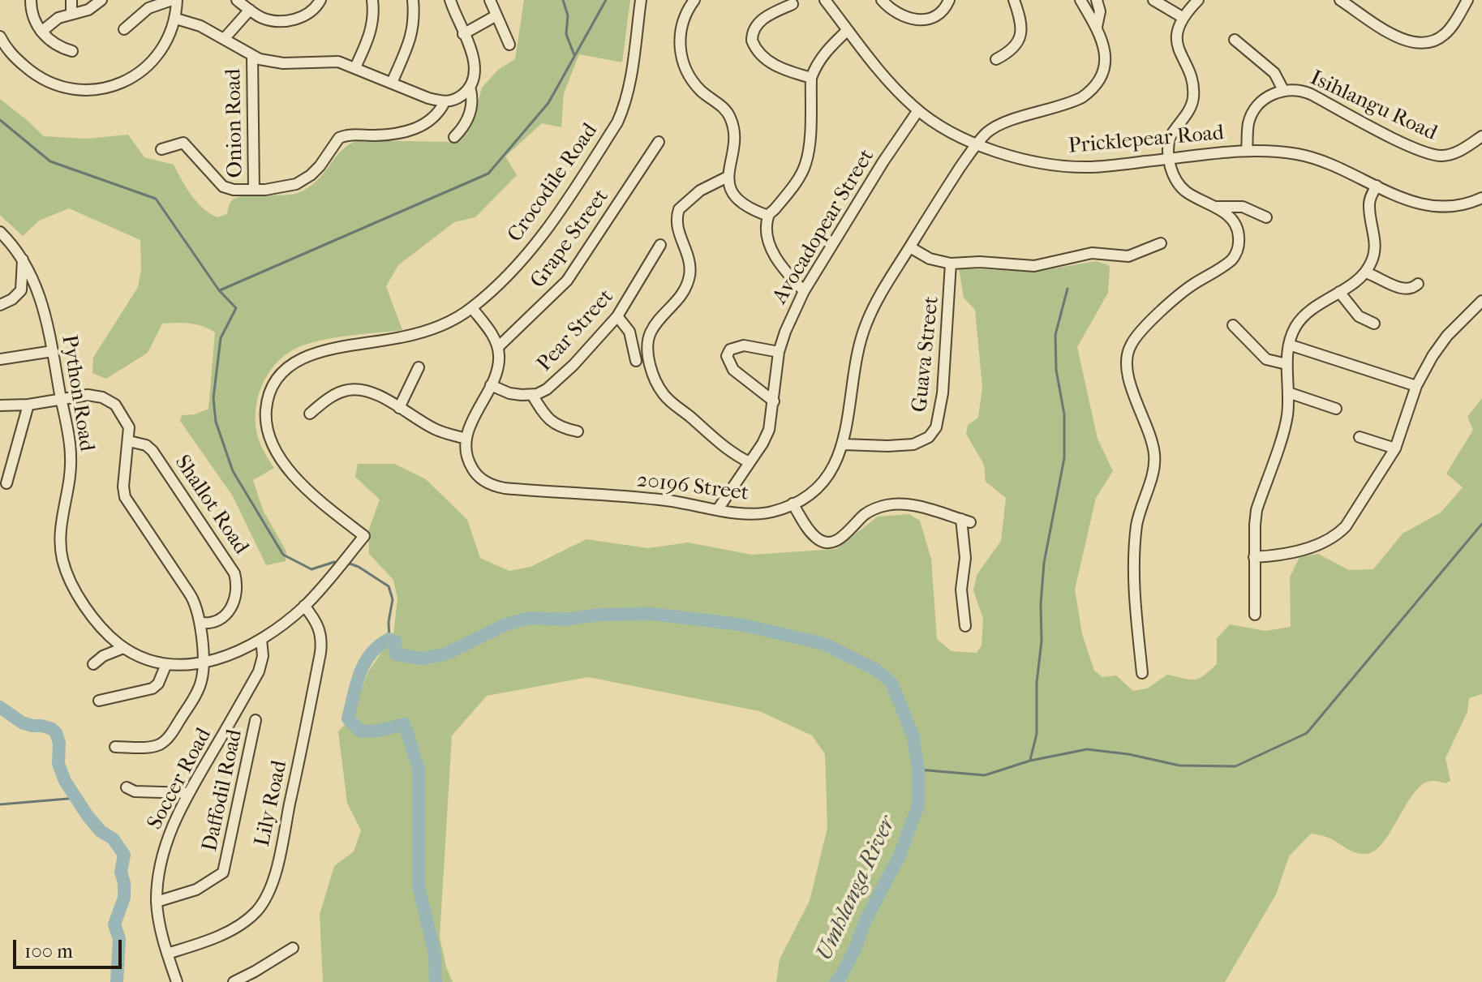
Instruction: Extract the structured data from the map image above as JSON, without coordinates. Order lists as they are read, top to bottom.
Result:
{
  "streets": {
    "street": [
      "Isihlangu Road",
      "Onion Road",
      "Pricklepear Road",
      "Crocodile Road",
      "Avocadopear Street",
      "Grape Street",
      "Pear Street",
      "Guava Street",
      "Python Road",
      "20196 Street",
      "Shallot Road",
      "Soccer Road",
      "Daffodil Road",
      "Lily Road"
    ]
  },
  "crossings": [
    ["Isihlangu Road", "Pricklepear Road"],
    ["Pricklepear Road", "Avocadopear Street"],
    ["Pricklepear Road", "20196 Street"],
    ["Crocodile Road", "Python Road"],
    ["Avocadopear Street", "20196 Street"],
    ["Guava Street", "20196 Street"],
    ["Python Road", "Soccer Road"],
    ["Python Road", "Lily Road"],
    ["Soccer Road", "Daffodil Road"],
    ["Soccer Road", "Lily Road"]
  ],
  "water": ["Umhlanga River"],
  "scale_bar": "100 m"
}
